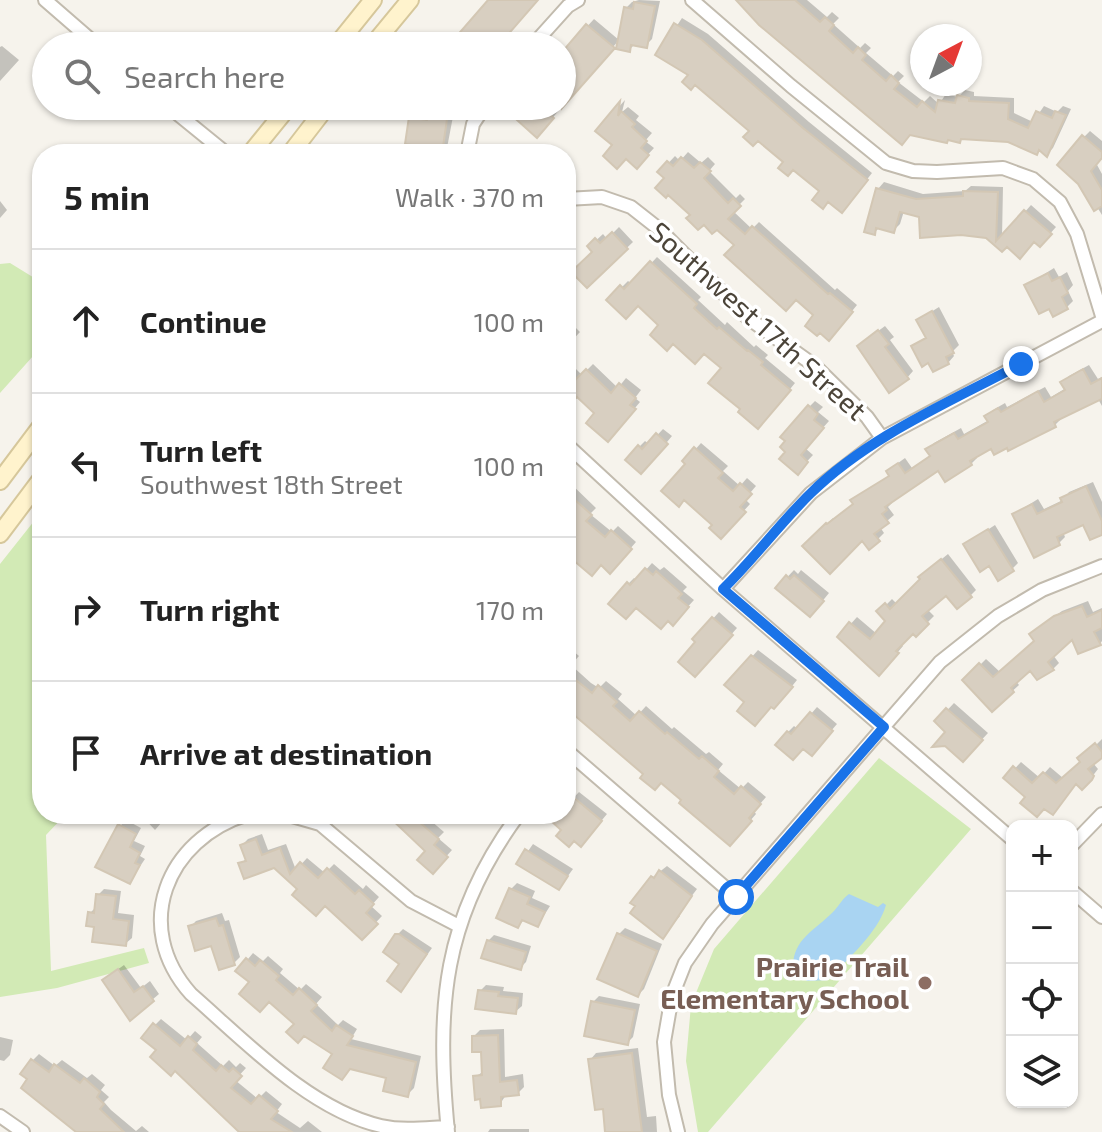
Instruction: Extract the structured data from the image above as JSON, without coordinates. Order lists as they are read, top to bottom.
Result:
{
  "streets": {
    "street": ["Southwest 17th Street"]
  },
  "places": ["Prairie Trail Elementary School"],
  "north": "top right",
  "page": {
    "search": "Search here",
    "heading": ["5 min", "Walk · 370 m"],
    "list": [
      ["Continue", "100 m"],
      ["Turn left", "Southwest 18th Street", "100 m"],
      ["Turn right", "170 m"],
      "Arrive at destination"
    ],
    "map_buttons": ["+", "−"]
  }
}
